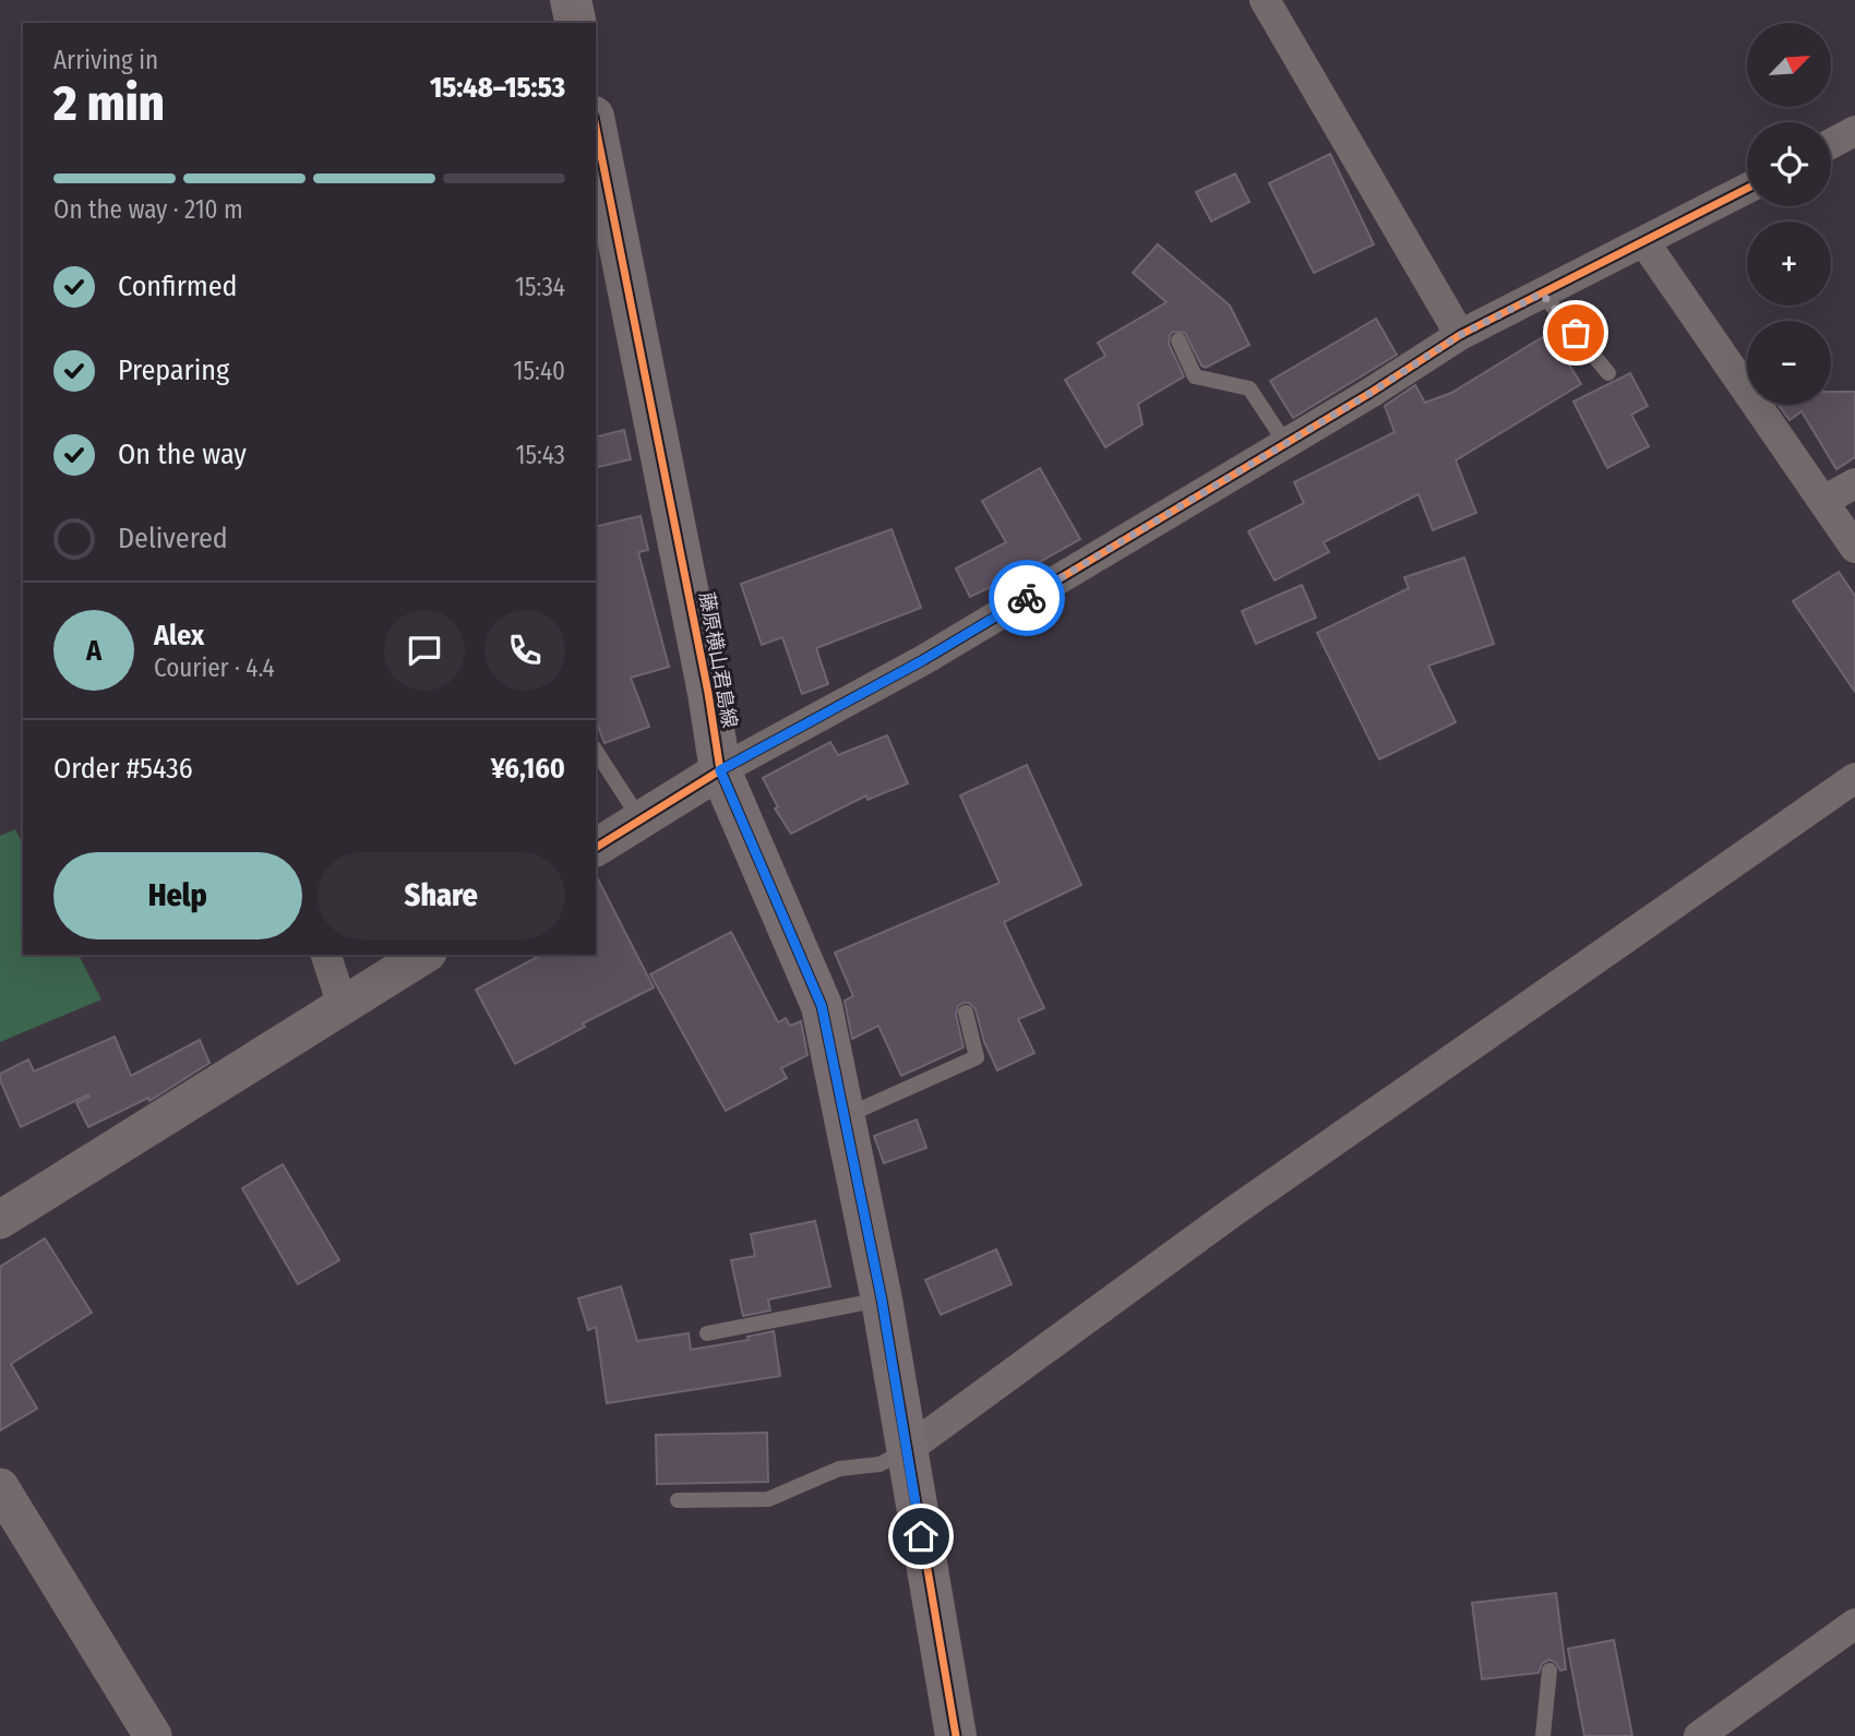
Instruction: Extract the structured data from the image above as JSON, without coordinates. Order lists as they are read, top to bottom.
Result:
{
  "streets": {
    "main road": ["藤原横山君島線"]
  },
  "north": "top right",
  "page": {
    "map_buttons": ["+", "−"],
    "heading": ["2 min", "Arriving in", "15:48–15:53"],
    "panel": [
      "Alex",
      "Courier · 4.4",
      "Order #5436",
      "¥6,160"
    ],
    "bar": "On the way · 210 m",
    "list": [
      ["Confirmed", "15:34"],
      ["Preparing", "15:40"],
      ["On the way", "15:43"],
      "Delivered"
    ],
    "round": "A",
    "buttons": ["Help", "Share"]
  }
}
